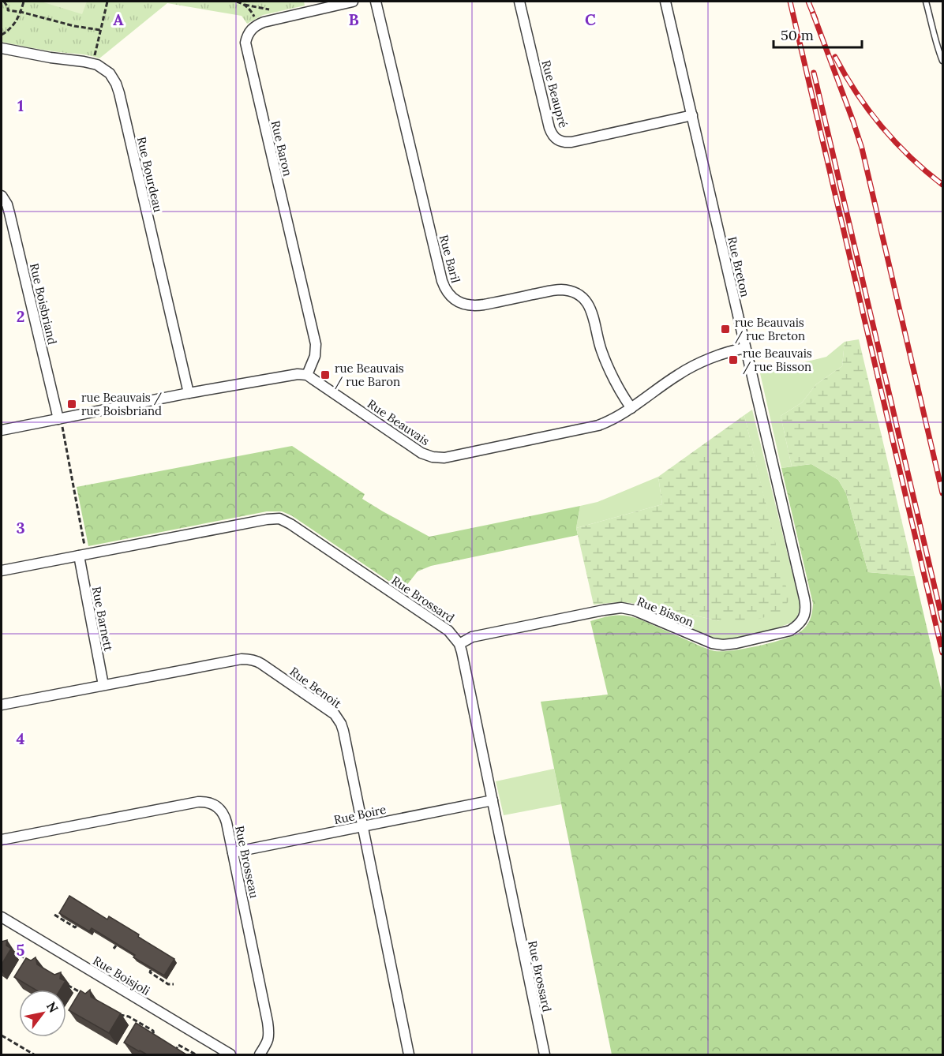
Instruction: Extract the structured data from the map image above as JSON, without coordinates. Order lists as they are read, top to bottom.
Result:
{
  "streets": {
    "street": [
      "Rue Beaupré",
      "Rue Baron",
      "Rue Bourdeau",
      "Rue Baril",
      "Rue Breton",
      "Rue Boisbriand",
      "Rue Beauvais",
      "Rue Brossard",
      "Rue Bisson",
      "Rue Barnett",
      "Rue Benoit",
      "Rue Boire",
      "Rue Brosseau",
      "Rue Boisjoli"
    ]
  },
  "crossings": [
    ["Rue Beaupré", "Rue Breton"],
    ["Rue Baron", "Rue Beauvais"],
    ["Rue Baril", "Rue Beauvais"],
    ["Rue Breton", "Rue Beauvais"],
    ["Rue Breton", "Rue Bisson"],
    ["Rue Brossard", "Rue Bisson"],
    ["Rue Brossard", "Rue Barnett"],
    ["Rue Brossard", "Rue Boire"],
    ["Rue Barnett", "Rue Benoit"],
    ["Rue Benoit", "Rue Boire"],
    ["Rue Boire", "Rue Brosseau"]
  ],
  "places": {
    "transit": [
      "rue Beauvais / rue Breton",
      "rue Beauvais / rue Bisson",
      "rue Beauvais / rue Baron",
      "rue Beauvais / rue Boisbriand"
    ]
  },
  "scale_bar": "50 m",
  "north": "top right",
  "grid": {
    "columns": ["A", "B", "C"],
    "rows": [
      "1",
      "2",
      "3",
      "4",
      "5"
    ]
  }
}
